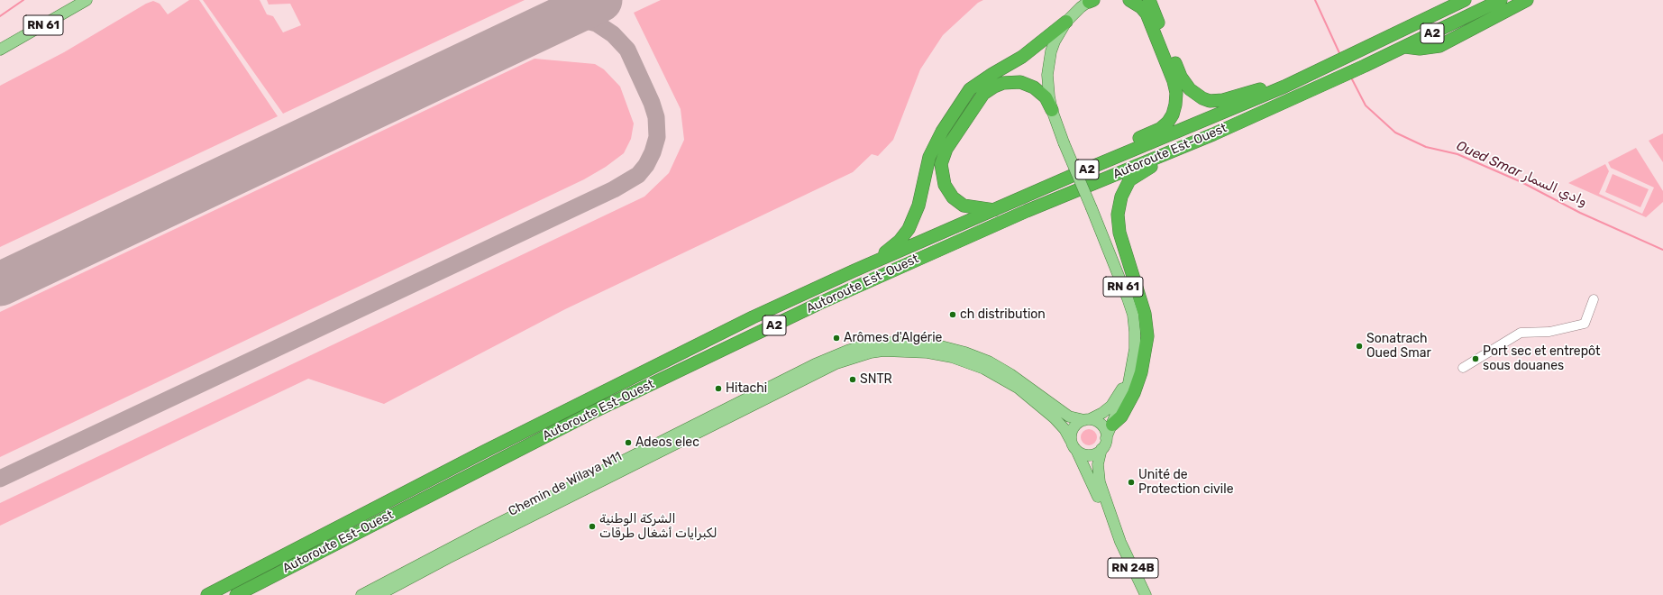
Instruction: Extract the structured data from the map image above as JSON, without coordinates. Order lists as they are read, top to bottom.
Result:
{
  "streets": {
    "highway": ["A2", "Autoroute Est-Ouest"],
    "main road": ["RN 61", "Chemin de Wilaya N11", "RN 24B"]
  },
  "crossings": [
    ["RN 61", "Chemin de Wilaya N11"],
    ["Chemin de Wilaya N11", "RN 24B"]
  ],
  "water": ["Oued Smar وادي السمار"],
  "places": [
    "ch distribution",
    "Arômes d'Algérie",
    "Sonatrach Oued Smar",
    "Port sec et entrepôt sous douanes",
    "SNTR",
    "Hitachi",
    "Adeos elec",
    "Unité de Protection civile",
    "الشركة الوطنية لكبرايات أشغال طرقات"
  ]
}
